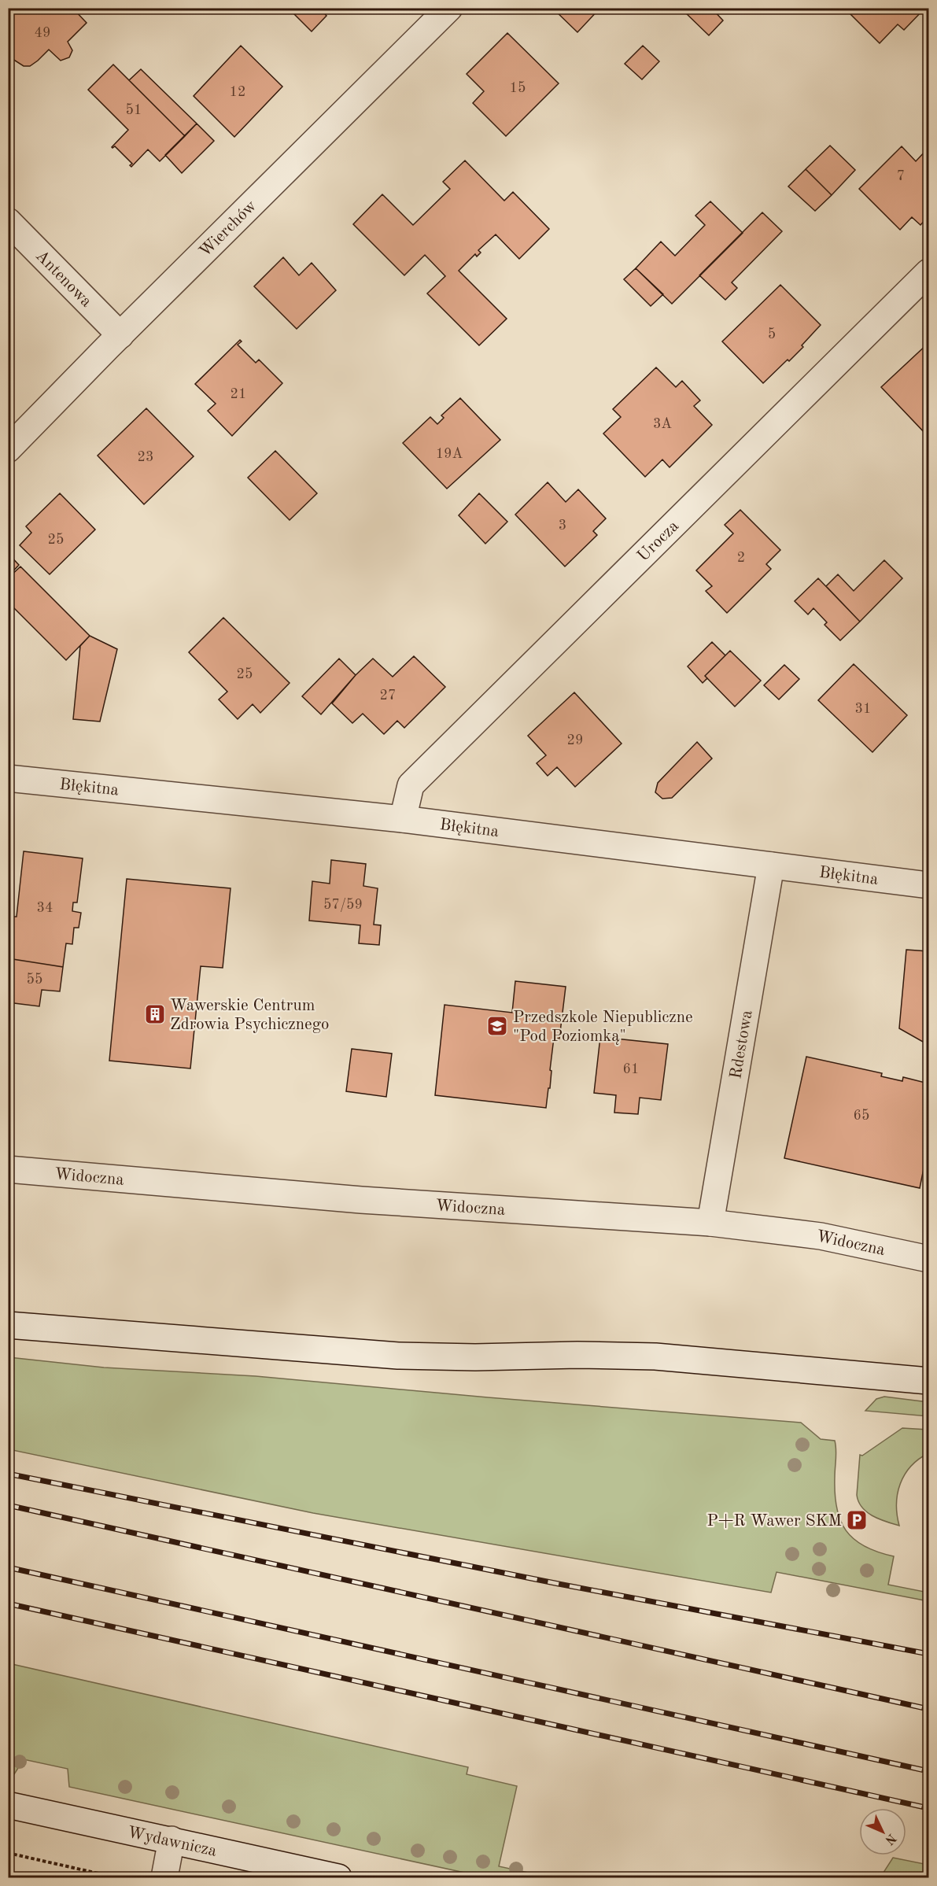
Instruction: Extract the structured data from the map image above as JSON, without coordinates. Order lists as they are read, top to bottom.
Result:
{
  "streets": {
    "street": [
      "Wierchów",
      "Antenowa",
      "Urocza",
      "Błękitna",
      "Rdestowa",
      "Widoczna",
      "Wydawnicza"
    ]
  },
  "crossings": [
    ["Wierchów", "Antenowa"],
    ["Urocza", "Błękitna"],
    ["Błękitna", "Rdestowa"],
    ["Rdestowa", "Widoczna"]
  ],
  "places": {
    "building": ["Wawerskie Centrum Zdrowia Psychicznego"],
    "school or university": ["Przedszkole Niepubliczne \"Pod Poziomką\""],
    "parking": ["P+R Wawer SKM"]
  },
  "house_numbers": [
    "49",
    "15",
    "12",
    "51",
    "7",
    "5",
    "21",
    "3A",
    "19A",
    "23",
    "3",
    "25",
    "2",
    "25",
    "27",
    "31",
    "29",
    "57/59",
    "34",
    "55",
    "61",
    "65"
  ],
  "north": "bottom right"
}
